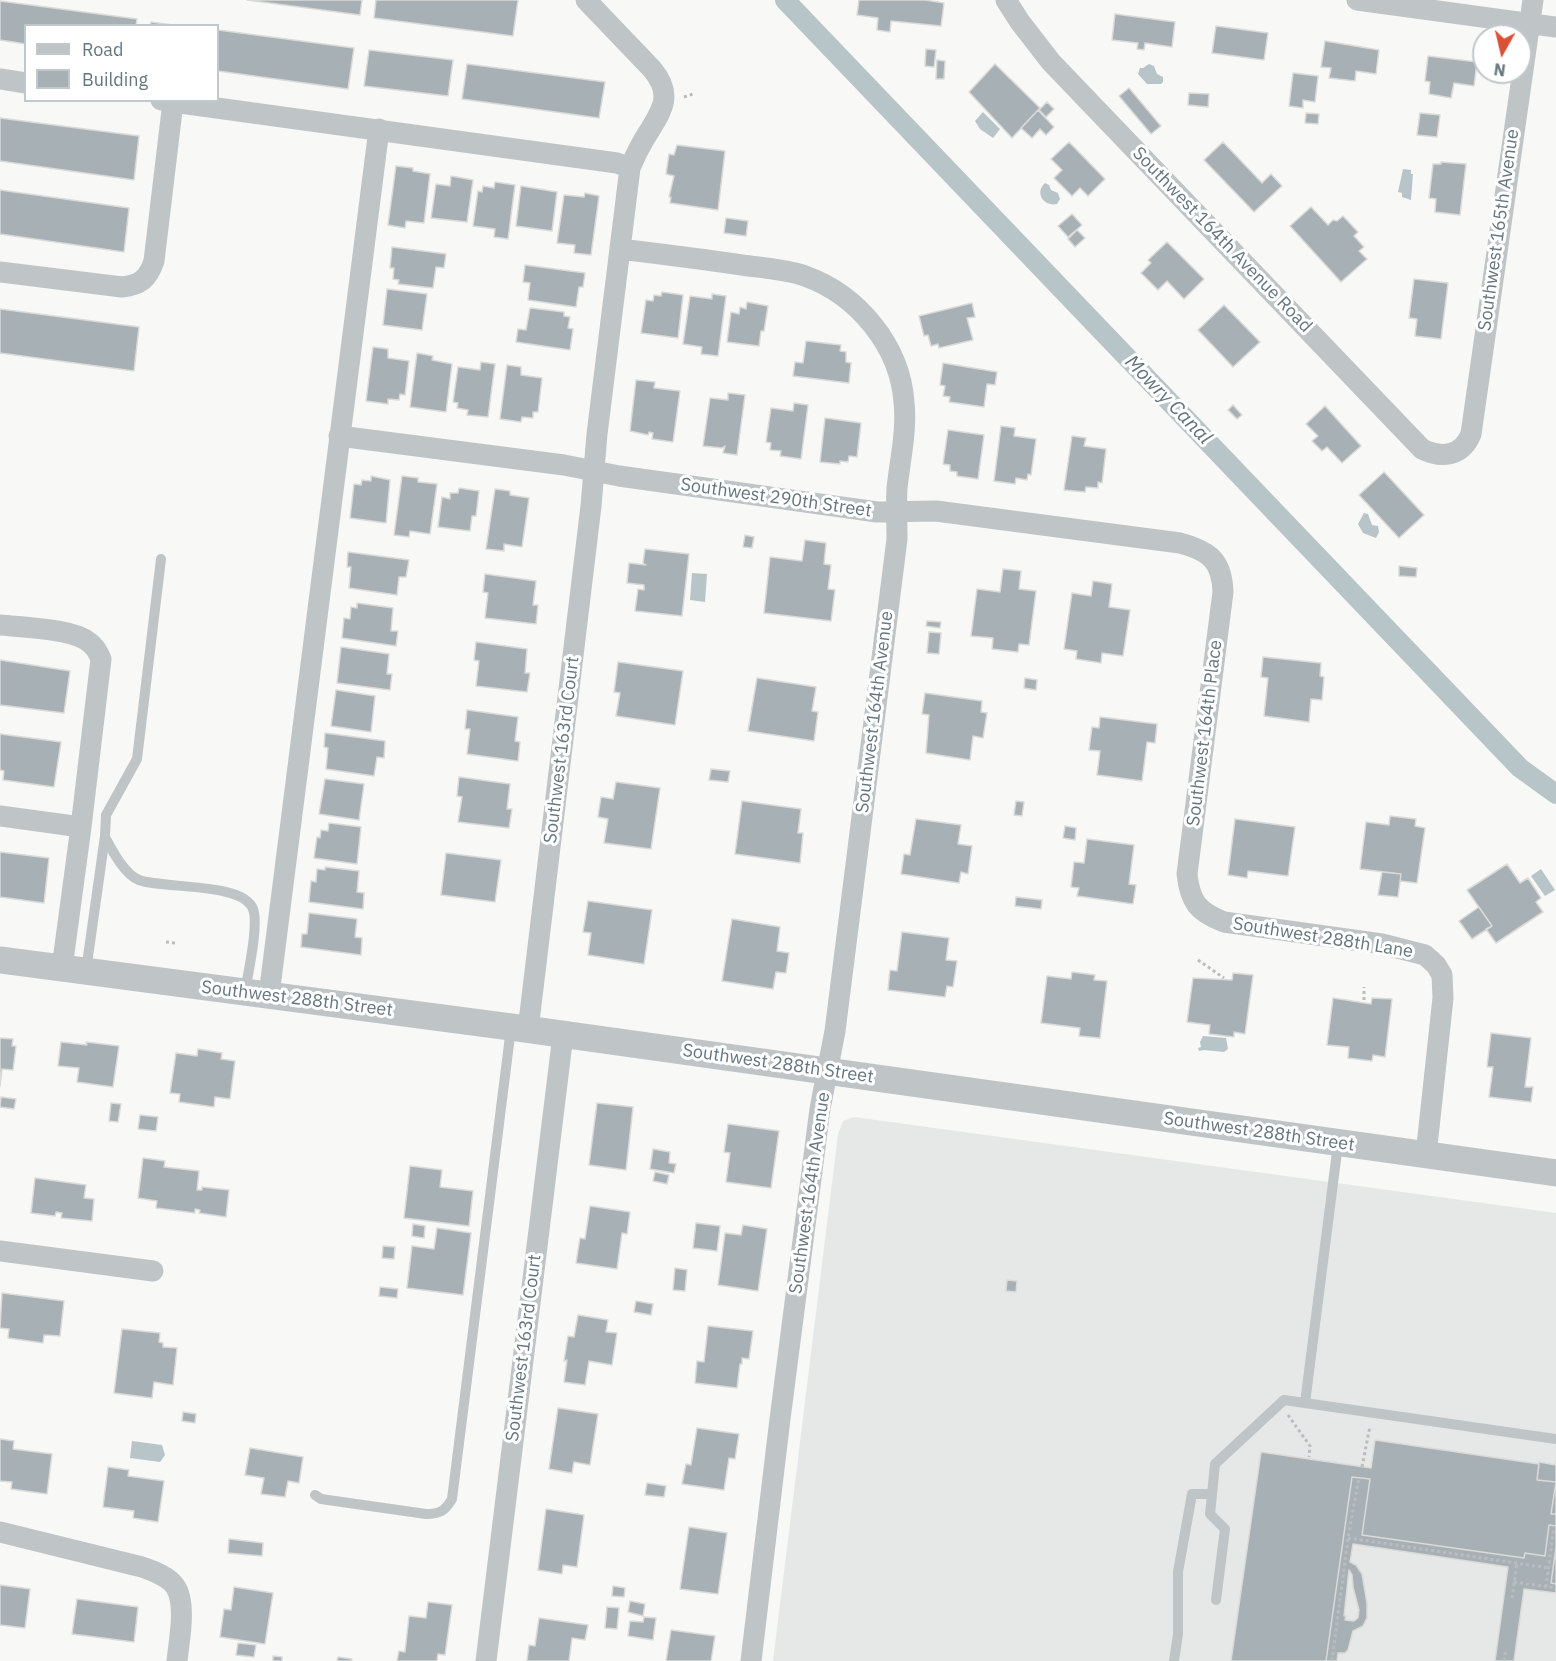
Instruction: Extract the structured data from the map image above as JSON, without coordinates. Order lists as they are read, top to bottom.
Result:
{
  "streets": {
    "street": [
      "Southwest 165th Avenue",
      "Southwest 164th Avenue Road",
      "Southwest 290th Street",
      "Southwest 164th Avenue",
      "Southwest 164th Place",
      "Southwest 163rd Court",
      "Southwest 288th Lane",
      "Southwest 288th Street"
    ]
  },
  "crossings": [
    ["Southwest 165th Avenue", "Southwest 164th Avenue Road"],
    ["Southwest 290th Street", "Southwest 164th Avenue"],
    ["Southwest 290th Street", "Southwest 164th Place"],
    ["Southwest 290th Street", "Southwest 163rd Court"],
    ["Southwest 164th Avenue", "Southwest 163rd Court"],
    ["Southwest 164th Avenue", "Southwest 288th Street"],
    ["Southwest 164th Place", "Southwest 288th Lane"],
    ["Southwest 163rd Court", "Southwest 288th Street"],
    ["Southwest 288th Lane", "Southwest 288th Street"]
  ],
  "water": ["Mowry Canal"],
  "legend": ["Road", "Building"],
  "north": "bottom"
}
